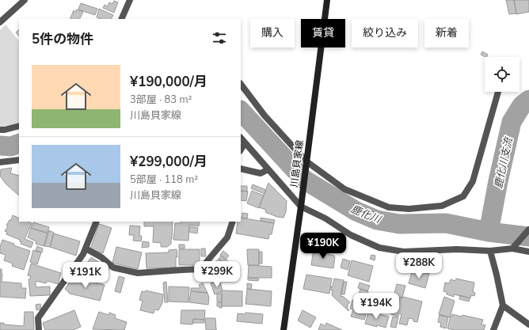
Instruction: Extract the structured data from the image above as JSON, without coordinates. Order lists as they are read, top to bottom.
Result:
{
  "streets": {
    "main road": ["川島貝家線"]
  },
  "water": ["鹿化川支流", "鹿化川"],
  "page": {
    "chip": [
      "購入",
      "賃貸",
      "絞り込み",
      "新着"
    ],
    "heading": "5件の物件",
    "list": [
      {
        "name": "¥190,000/月",
        "note": "3部屋 · 83 m² · 川島貝家線"
      },
      {
        "name": "¥299,000/月",
        "note": "5部屋 · 118 m² · 川島貝家線"
      }
    ],
    "price": [
      "¥190K",
      "¥288K",
      "¥299K",
      "¥191K",
      "¥194K"
    ]
  }
}
